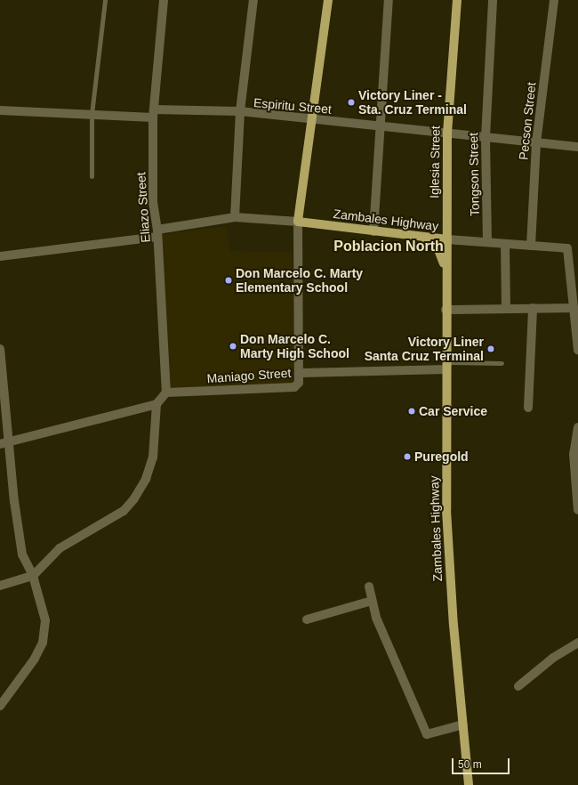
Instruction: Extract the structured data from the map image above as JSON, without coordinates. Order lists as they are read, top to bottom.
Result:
{
  "streets": {
    "main road": ["Iglesia Street", "Zambales Highway"],
    "street": [
      "Espiritu Street",
      "Pecson Street",
      "Tongson Street",
      "Eliazo Street",
      "Maniago Street"
    ]
  },
  "crossings": [
    ["Espiritu Street", "Pecson Street"],
    ["Espiritu Street", "Iglesia Street"],
    ["Espiritu Street", "Tongson Street"],
    ["Espiritu Street", "Eliazo Street"],
    ["Iglesia Street", "Zambales Highway"],
    ["Eliazo Street", "Maniago Street"],
    ["Zambales Highway", "Maniago Street"]
  ],
  "districts": ["Poblacion North"],
  "places": [
    "Victory Liner - Sta. Cruz Terminal",
    "Don Marcelo C. Marty Elementary School",
    "Don Marcelo C. Marty High School",
    "Victory Liner Santa Cruz Terminal",
    "Car Service",
    "Puregold"
  ],
  "scale_bar": "50 m"
}
